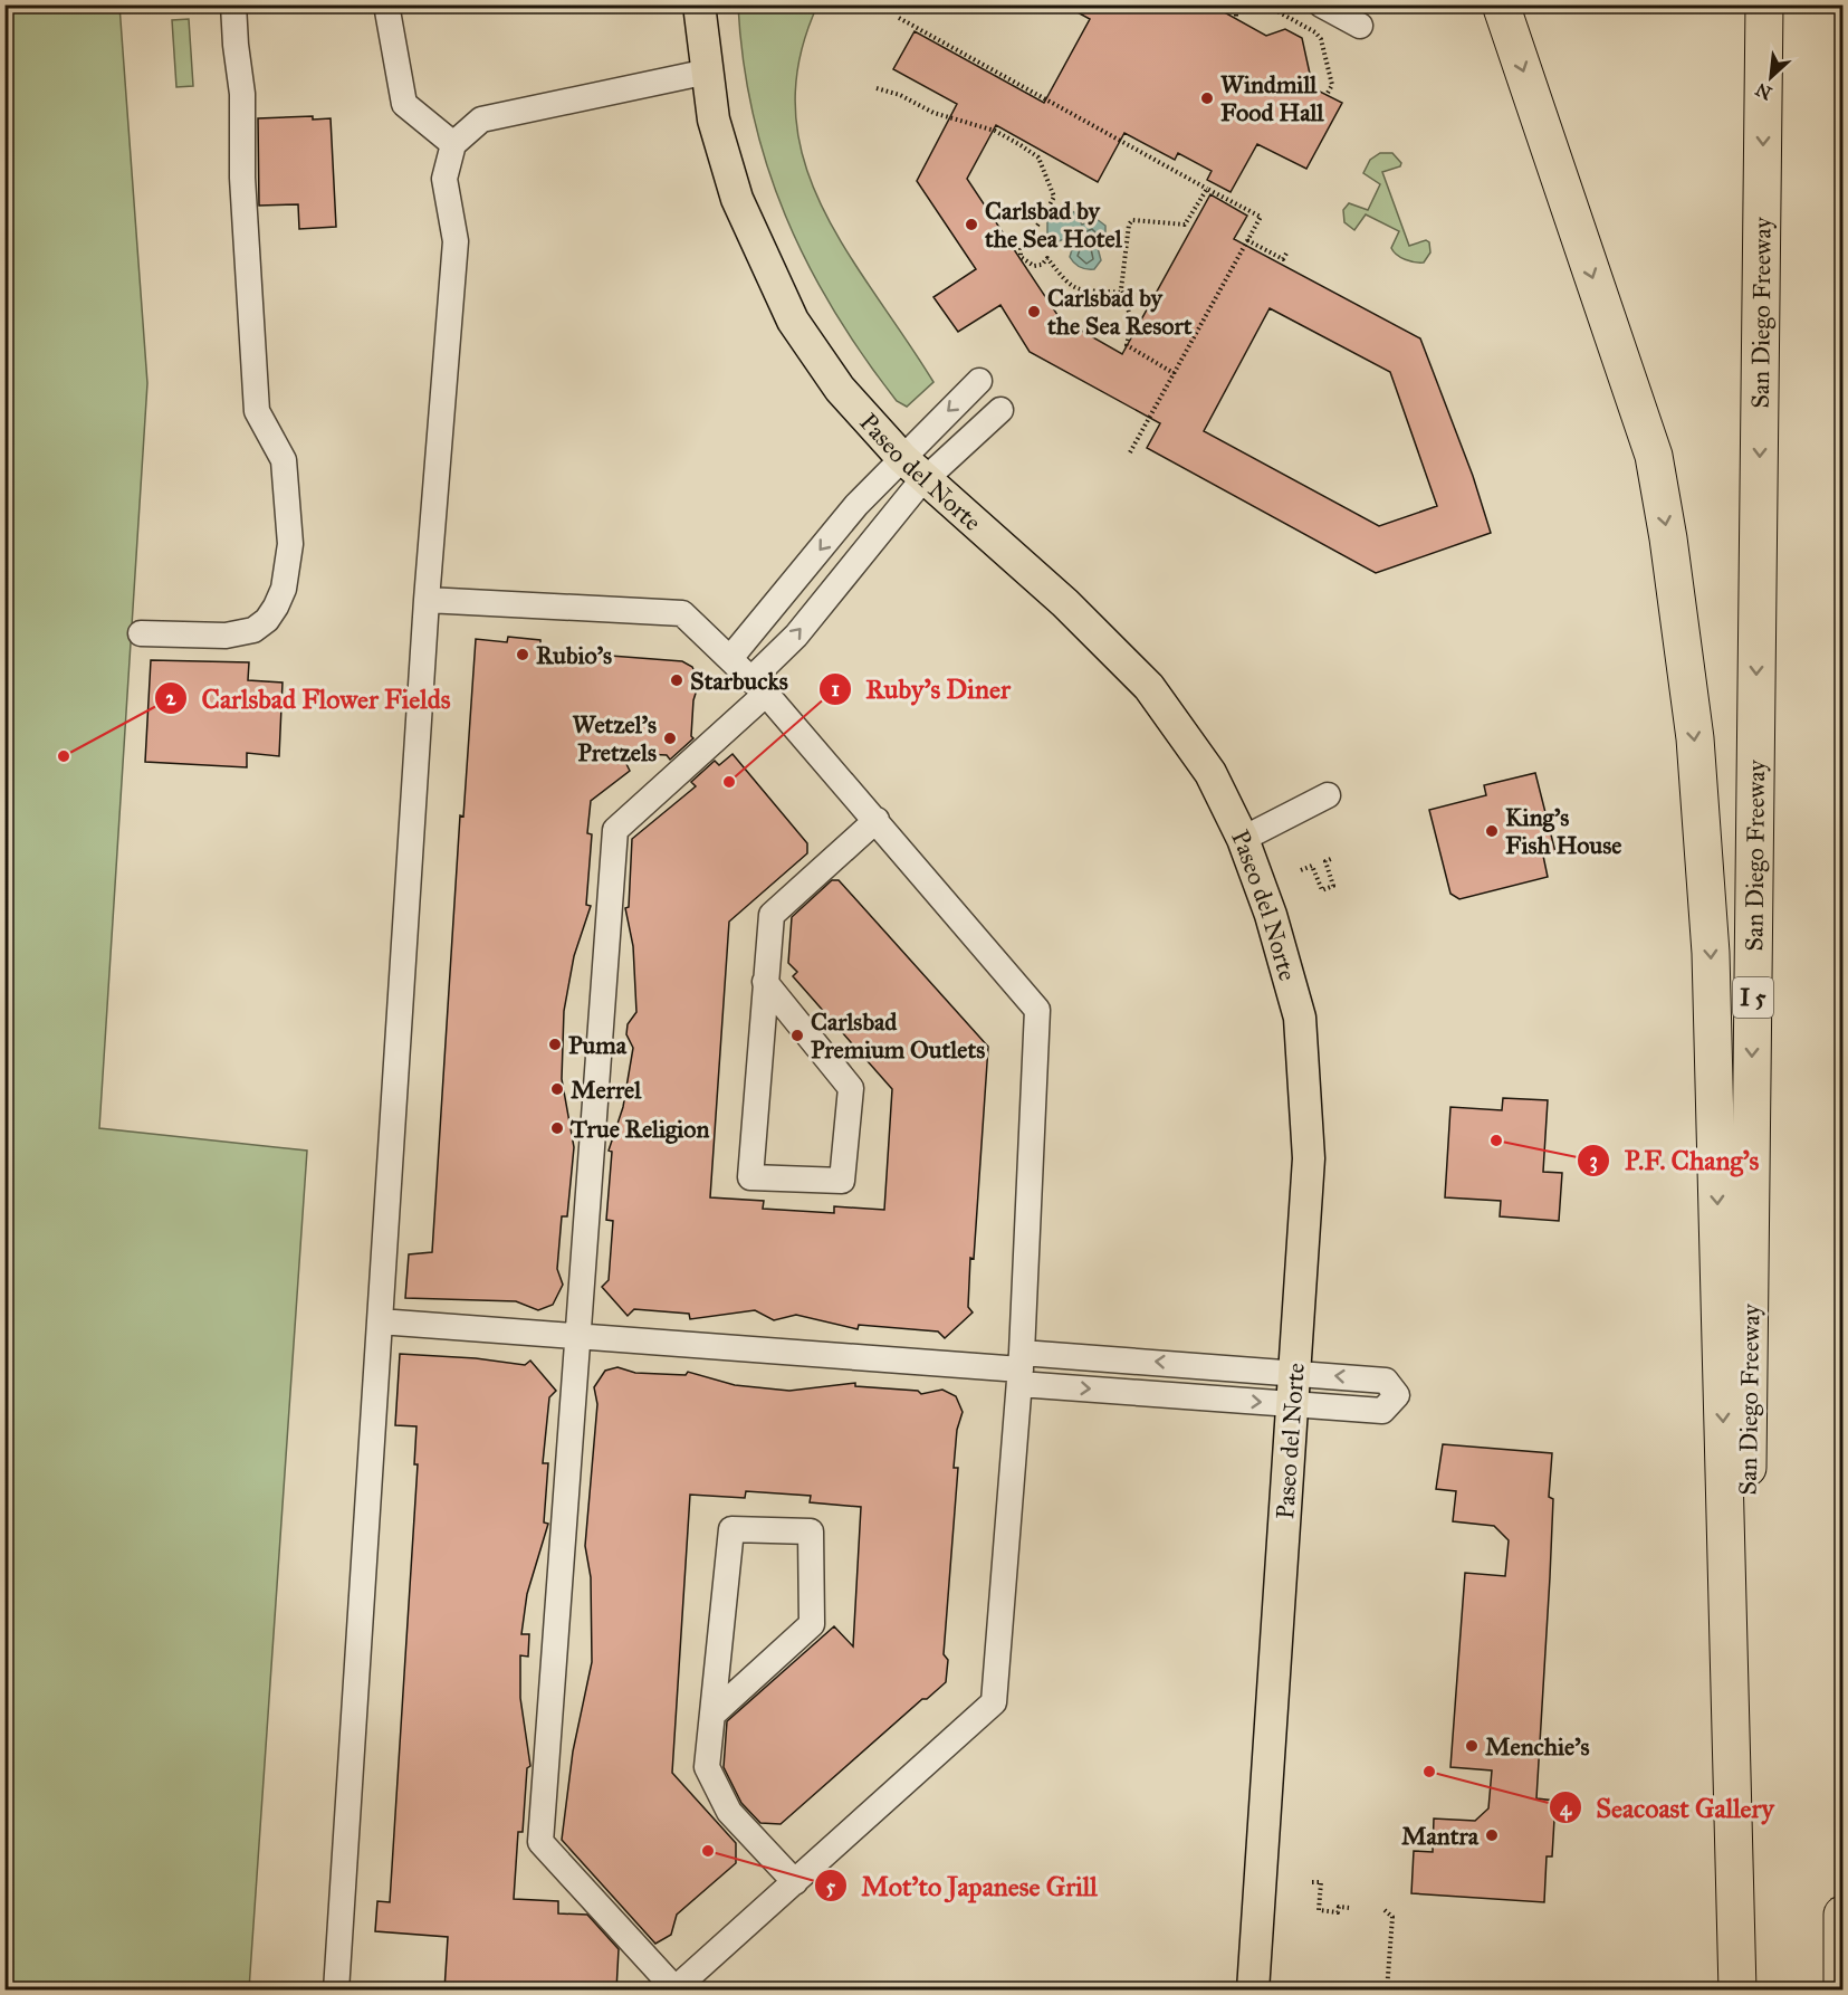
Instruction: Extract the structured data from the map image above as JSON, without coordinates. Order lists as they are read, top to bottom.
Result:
{
  "streets": {
    "highway": ["San Diego Freeway", "I 5"],
    "main road": ["Paseo del Norte"]
  },
  "places": [
    "Windmill Food Hall",
    "Carlsbad by the Sea Hotel",
    "Carlsbad by the Sea Resort",
    "Rubio's",
    "Starbucks",
    "Wetzel's Pretzels",
    "Carlsbad Flower Fields",
    "Ruby’s Diner",
    "King's Fish House",
    "Carlsbad Premium Outlets",
    "Puma",
    "Merrel",
    "True Religion",
    "P.F. Chang's",
    "Menchie's",
    "Seacoast Gallery",
    "Mantra",
    "Mot'to Japanese Grill"
  ],
  "north": "bottom left"
}
